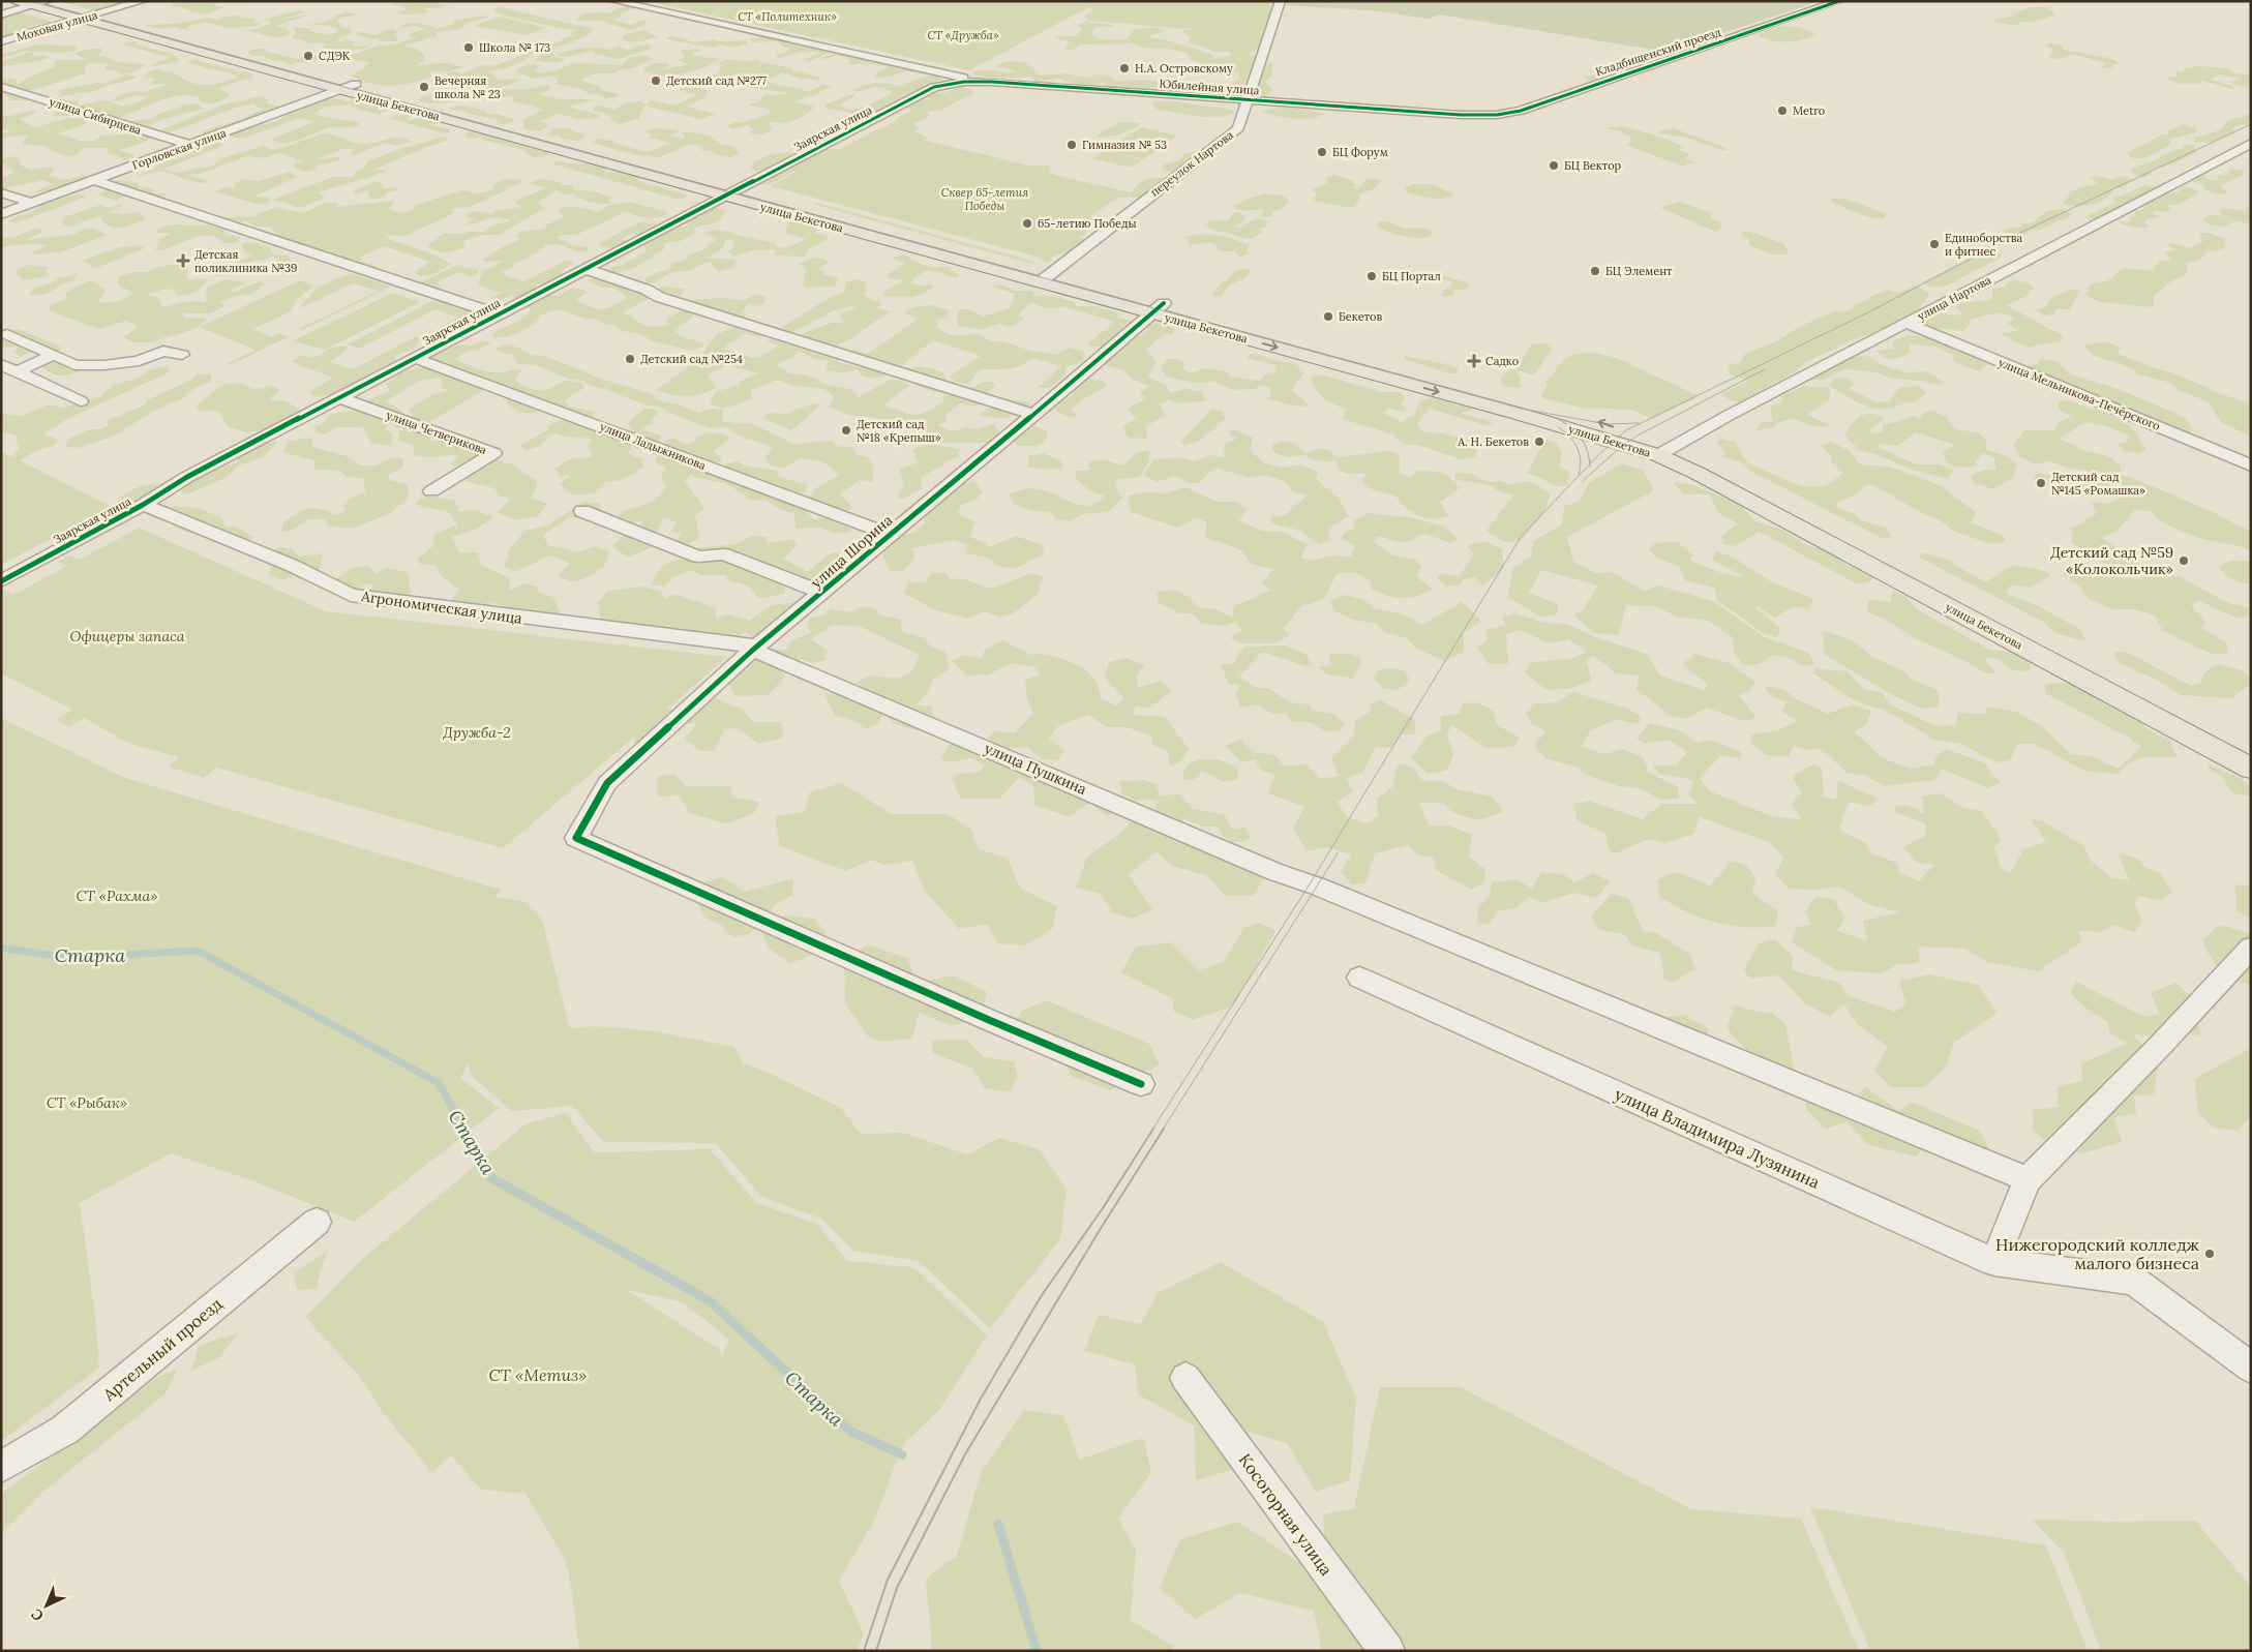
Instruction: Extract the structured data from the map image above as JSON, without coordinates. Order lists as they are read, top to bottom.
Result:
{
  "streets": {
    "main road": ["улица Бекетова"],
    "street": [
      "Моховая улица",
      "Кладбищенский проезд",
      "Юбилейная улица",
      "улица Сибирцева",
      "Заярская улица",
      "Горловская улица",
      "переулок Нартова",
      "улица Нартова",
      "улица Мельникова-Печёрского",
      "улица Четверикова",
      "улица Ладыжникова",
      "улица Шорина",
      "Агрономическая улица",
      "улица Пушкина",
      "улица Владимира Лузянина",
      "Артельный проезд",
      "Косогорная улица"
    ]
  },
  "crossings": [
    ["Моховая улица", "улица Бекетова"],
    ["Кладбищенский проезд", "Юбилейная улица"],
    ["Юбилейная улица", "Заярская улица"],
    ["Юбилейная улица", "переулок Нартова"],
    ["улица Бекетова", "Заярская улица"],
    ["улица Бекетова", "Горловская улица"],
    ["улица Бекетова", "переулок Нартова"],
    ["улица Бекетова", "улица Нартова"],
    ["улица Бекетова", "улица Шорина"],
    ["улица Сибирцева", "Горловская улица"],
    ["Заярская улица", "улица Четверикова"],
    ["Заярская улица", "улица Ладыжникова"],
    ["Заярская улица", "Агрономическая улица"],
    ["улица Нартова", "улица Мельникова-Печёрского"],
    ["улица Ладыжникова", "улица Шорина"],
    ["улица Шорина", "Агрономическая улица"],
    ["улица Шорина", "улица Пушкина"],
    ["Агрономическая улица", "улица Пушкина"]
  ],
  "water": ["Старка"],
  "parks": [
    "СТ «Политехник»",
    "СТ «Дружба»",
    "Сквер 65-летия Победы",
    "Офицеры запаса",
    "Дружба-2",
    "СТ «Рахма»",
    "СТ «Рыбак»",
    "СТ «Метиз»"
  ],
  "places": {
    "other": [
      "Школа № 173",
      "СДЭК",
      "Н.А. Островскому",
      "Детский сад №277",
      "Вечерняя школа № 23",
      "Metro",
      "Гимназия № 53",
      "БЦ Форум",
      "БЦ Вектор",
      "65-летию Победы",
      "Единоборства и фитнес",
      "БЦ Элемент",
      "БЦ Портал",
      "Бекетов",
      "Детский сад №254",
      "Детский сад №18 «Крепыш»",
      "А. Н. Бекетов",
      "Детский сад №145 «Ромашка»",
      "Детский сад №59 «Колокольчик»",
      "Нижегородский колледж малого бизнеса"
    ],
    "health": ["Детская поликлиника №39", "Садко"]
  },
  "north": "bottom left"
}
